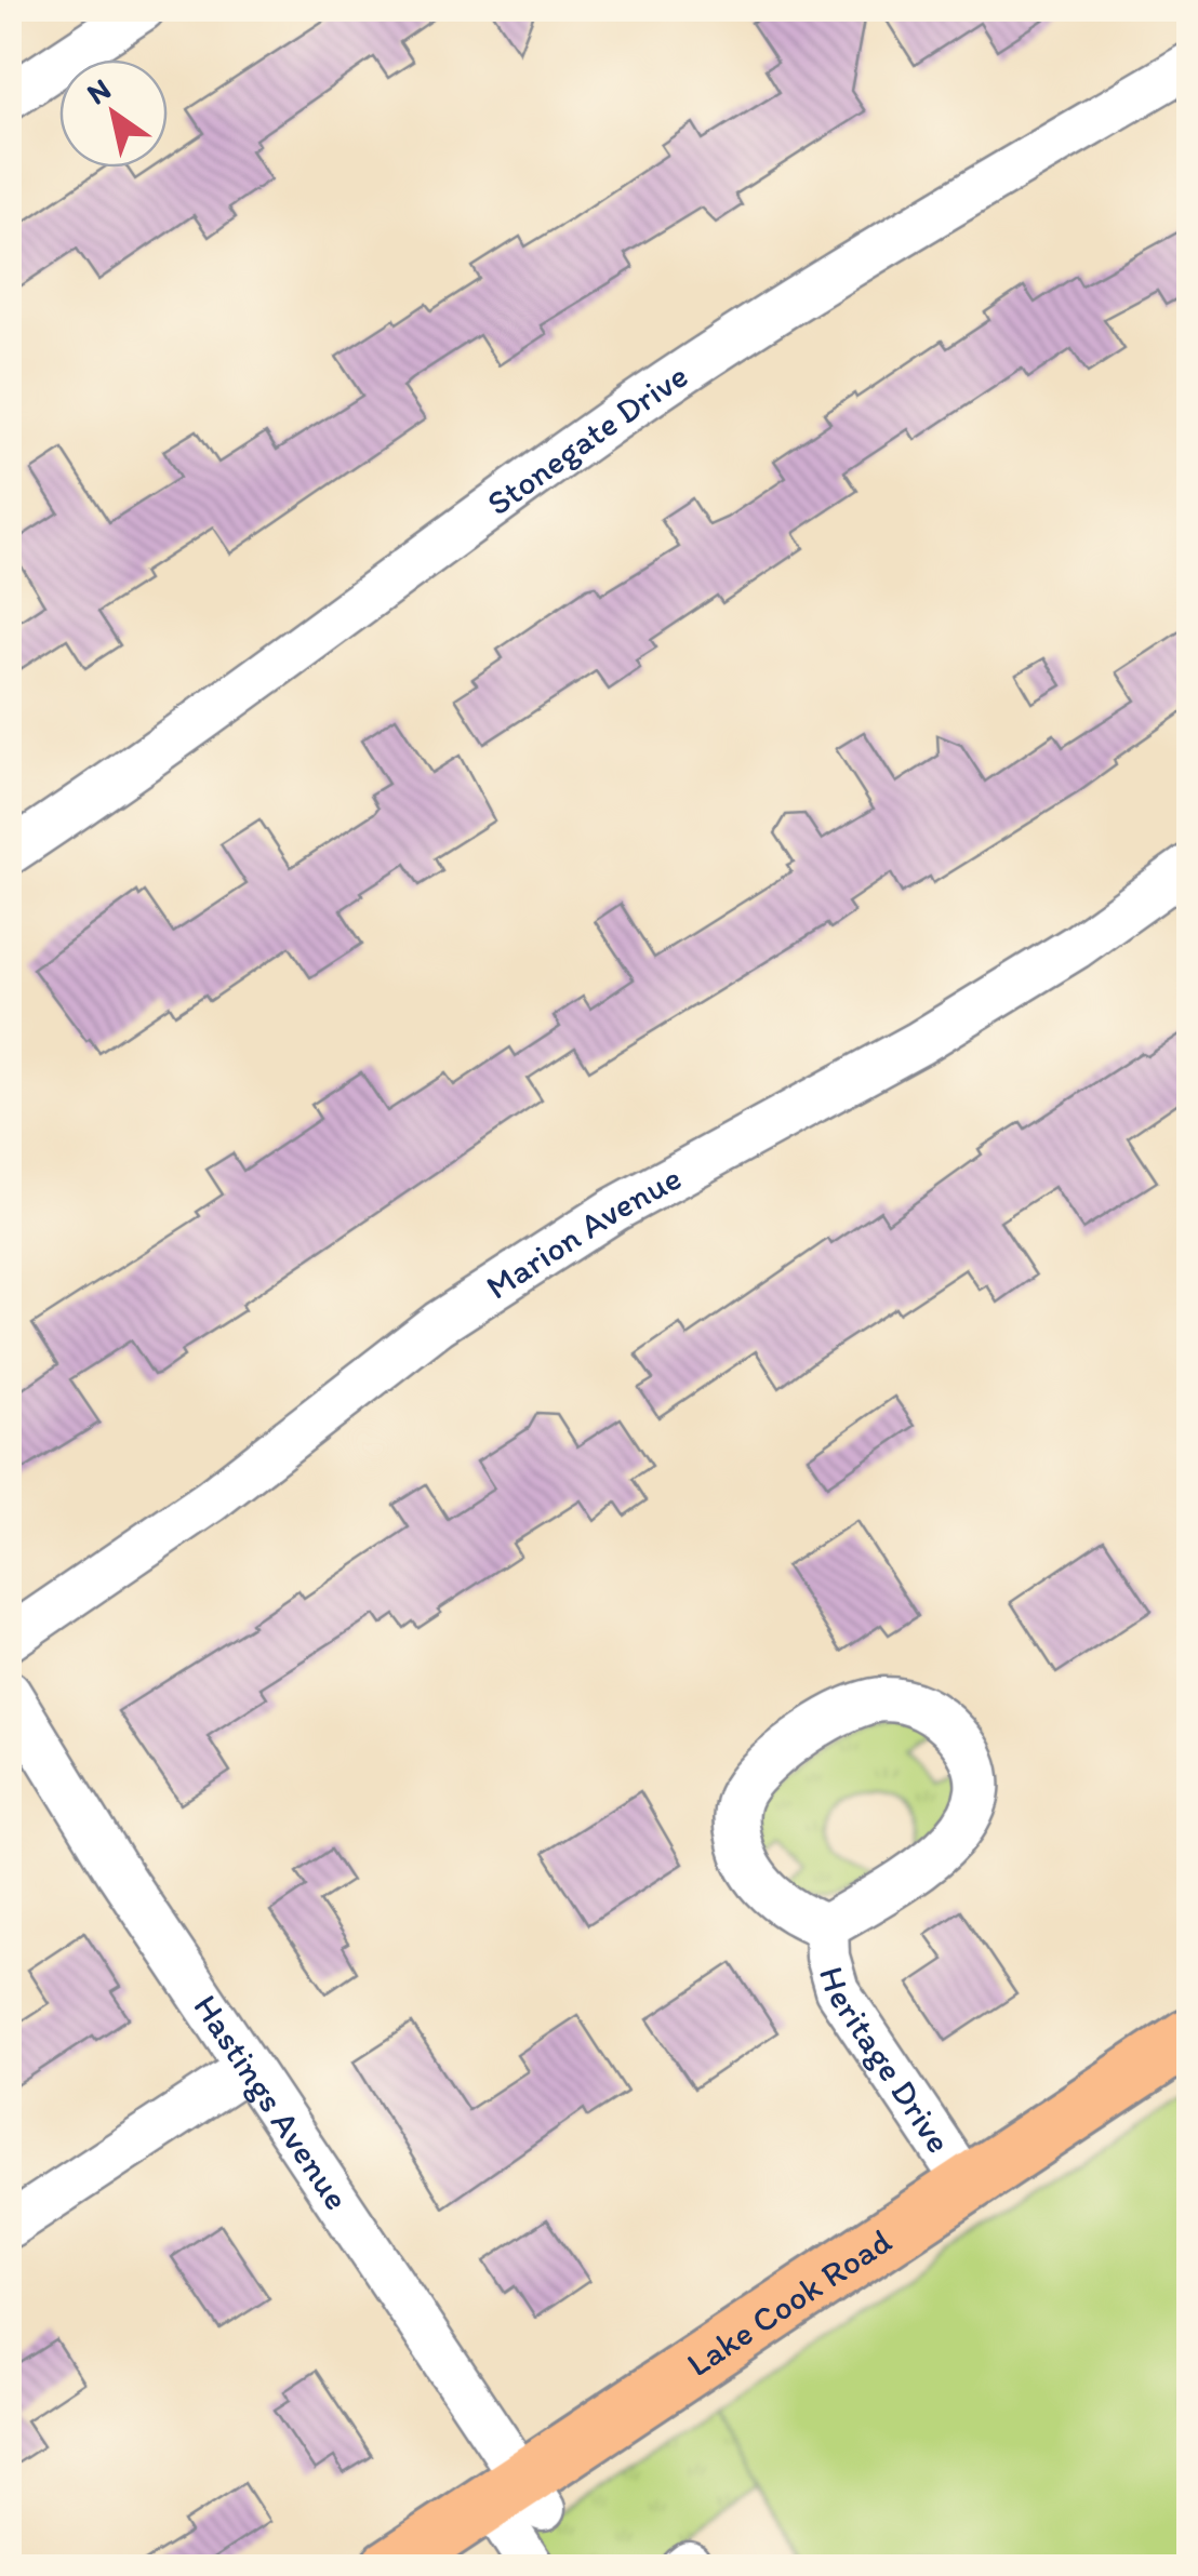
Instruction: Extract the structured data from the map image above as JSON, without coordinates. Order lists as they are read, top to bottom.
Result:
{
  "streets": {
    "main road": ["Lake Cook Road"],
    "street": [
      "Stonegate Drive",
      "Marion Avenue",
      "Heritage Drive",
      "Hastings Avenue"
    ]
  },
  "crossings": [
    ["Heritage Drive", "Lake Cook Road"],
    ["Hastings Avenue", "Lake Cook Road"]
  ],
  "north": "top left"
}
